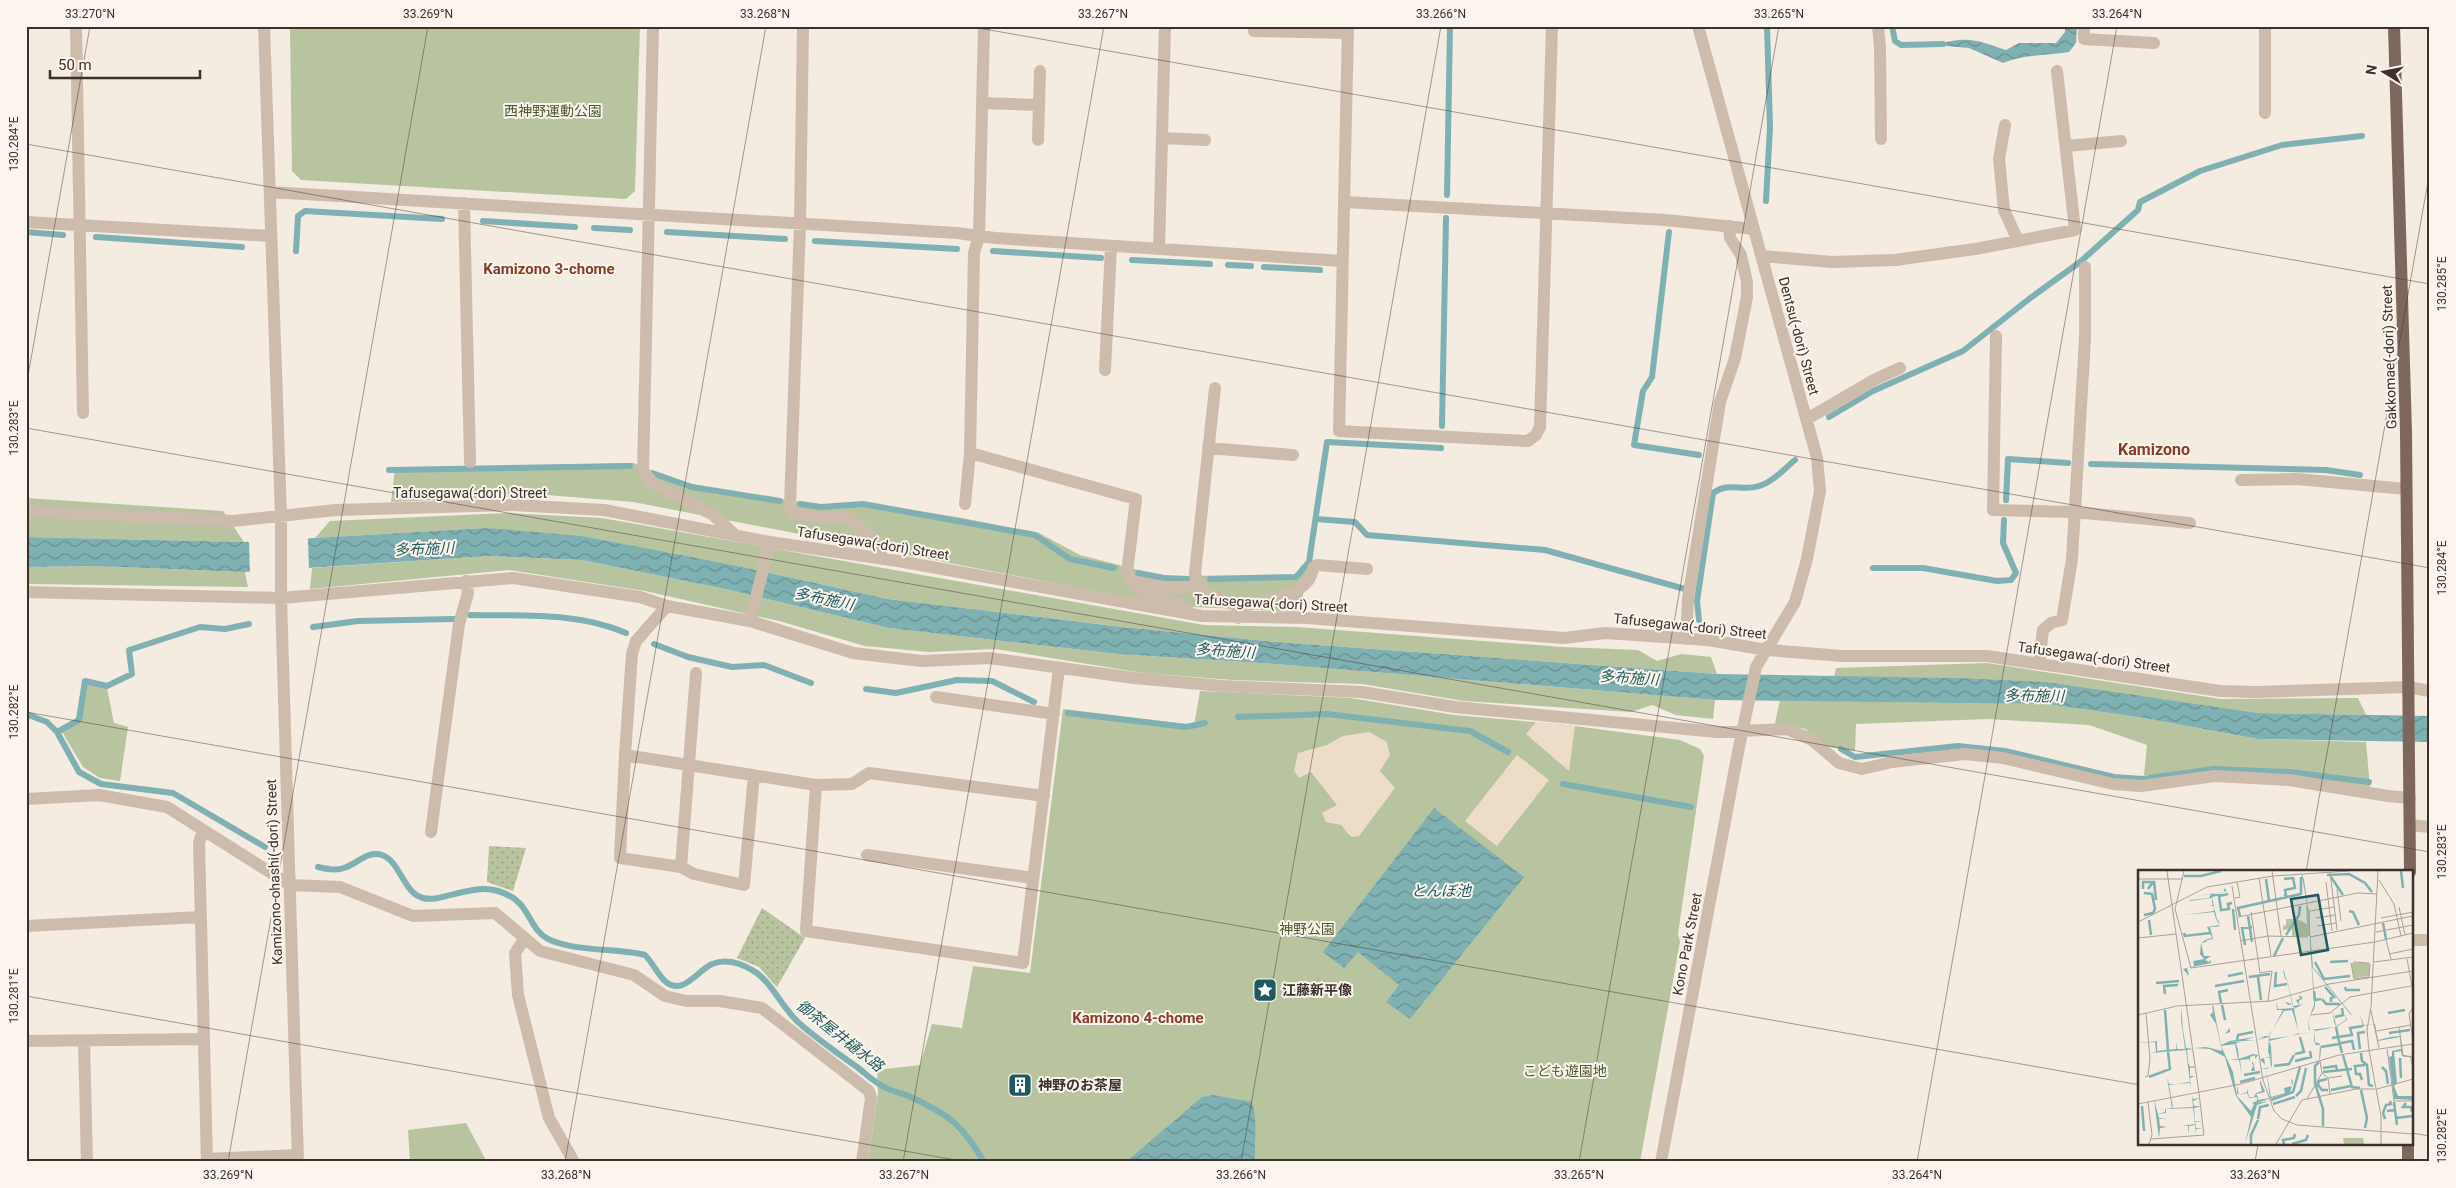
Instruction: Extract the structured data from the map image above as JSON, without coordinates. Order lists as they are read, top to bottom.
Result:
{
  "streets": {
    "main road": ["Gakkomae(-dori) Street"],
    "street": [
      "Dentsu(-dori) Street",
      "Tafusegawa(-dori) Street",
      "Kamizono-ohashi(-dori) Street",
      "Kono Park Street"
    ]
  },
  "crossings": [
    ["Dentsu(-dori) Street", "Tafusegawa(-dori) Street"],
    ["Dentsu(-dori) Street", "Kono Park Street"],
    ["Gakkomae(-dori) Street", "Tafusegawa(-dori) Street"],
    ["Tafusegawa(-dori) Street", "Kamizono-ohashi(-dori) Street"],
    ["Tafusegawa(-dori) Street", "Kono Park Street"]
  ],
  "districts": ["Kamizono 3-chome", "Kamizono", "Kamizono 4-chome"],
  "water": ["多布施川", "とんぼ池", "御茶屋井樋水路"],
  "parks": ["西神野運動公園", "神野公園", "こども遊園地"],
  "places": {
    "place": ["江藤新平像"],
    "building": ["神野のお茶屋"]
  },
  "scale_bar": "50 m",
  "north": "left",
  "coordinates": [
    "33.270°N",
    "33.269°N",
    "33.268°N",
    "33.267°N",
    "33.266°N",
    "33.265°N",
    "33.264°N",
    "130.284°E",
    "130.285°E",
    "130.283°E",
    "130.282°E",
    "130.281°E",
    "33.263°N"
  ]
}
